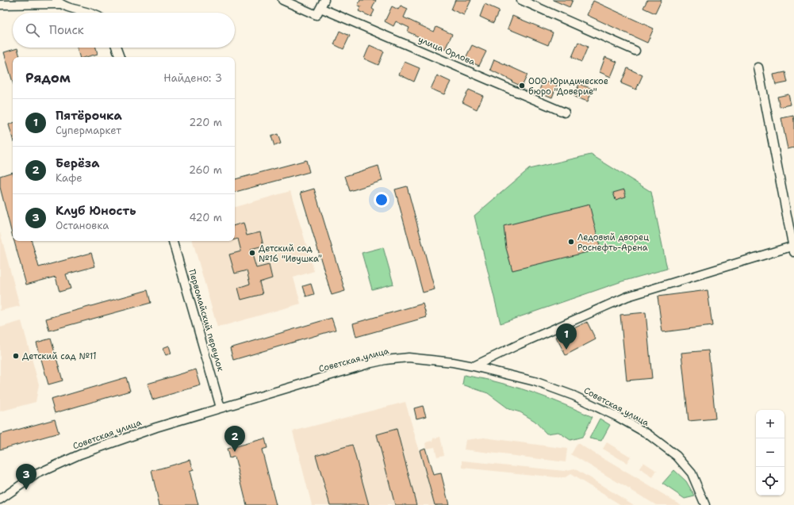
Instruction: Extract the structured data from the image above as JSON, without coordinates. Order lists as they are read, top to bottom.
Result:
{
  "streets": {
    "street": ["улица Орлова", "Первомайский переулок", "Советская улица"]
  },
  "crossings": [
    ["Первомайский переулок", "Советская улица"]
  ],
  "places": [
    "ООО Юридическое бюро \"Доверие\"",
    "Ледовый дворец Роснефть-Арена",
    "Детский сад №16 \"Ивушка\"",
    "Детский сад №11"
  ],
  "page": {
    "search": "Поиск",
    "heading": ["Рядом", "Найдено: 3"],
    "list": [
      {
        "mark": "1",
        "name": "Пятёрочка",
        "note": "Супермаркет",
        "value": "220 m"
      },
      {
        "mark": "2",
        "name": "Берёза",
        "note": "Кафе",
        "value": "260 m"
      },
      {
        "mark": "3",
        "name": "Клуб Юность",
        "note": "Остановка",
        "value": "420 m"
      }
    ],
    "pins": ["1", "2", "3"],
    "map_buttons": ["+", "−"]
  }
}
